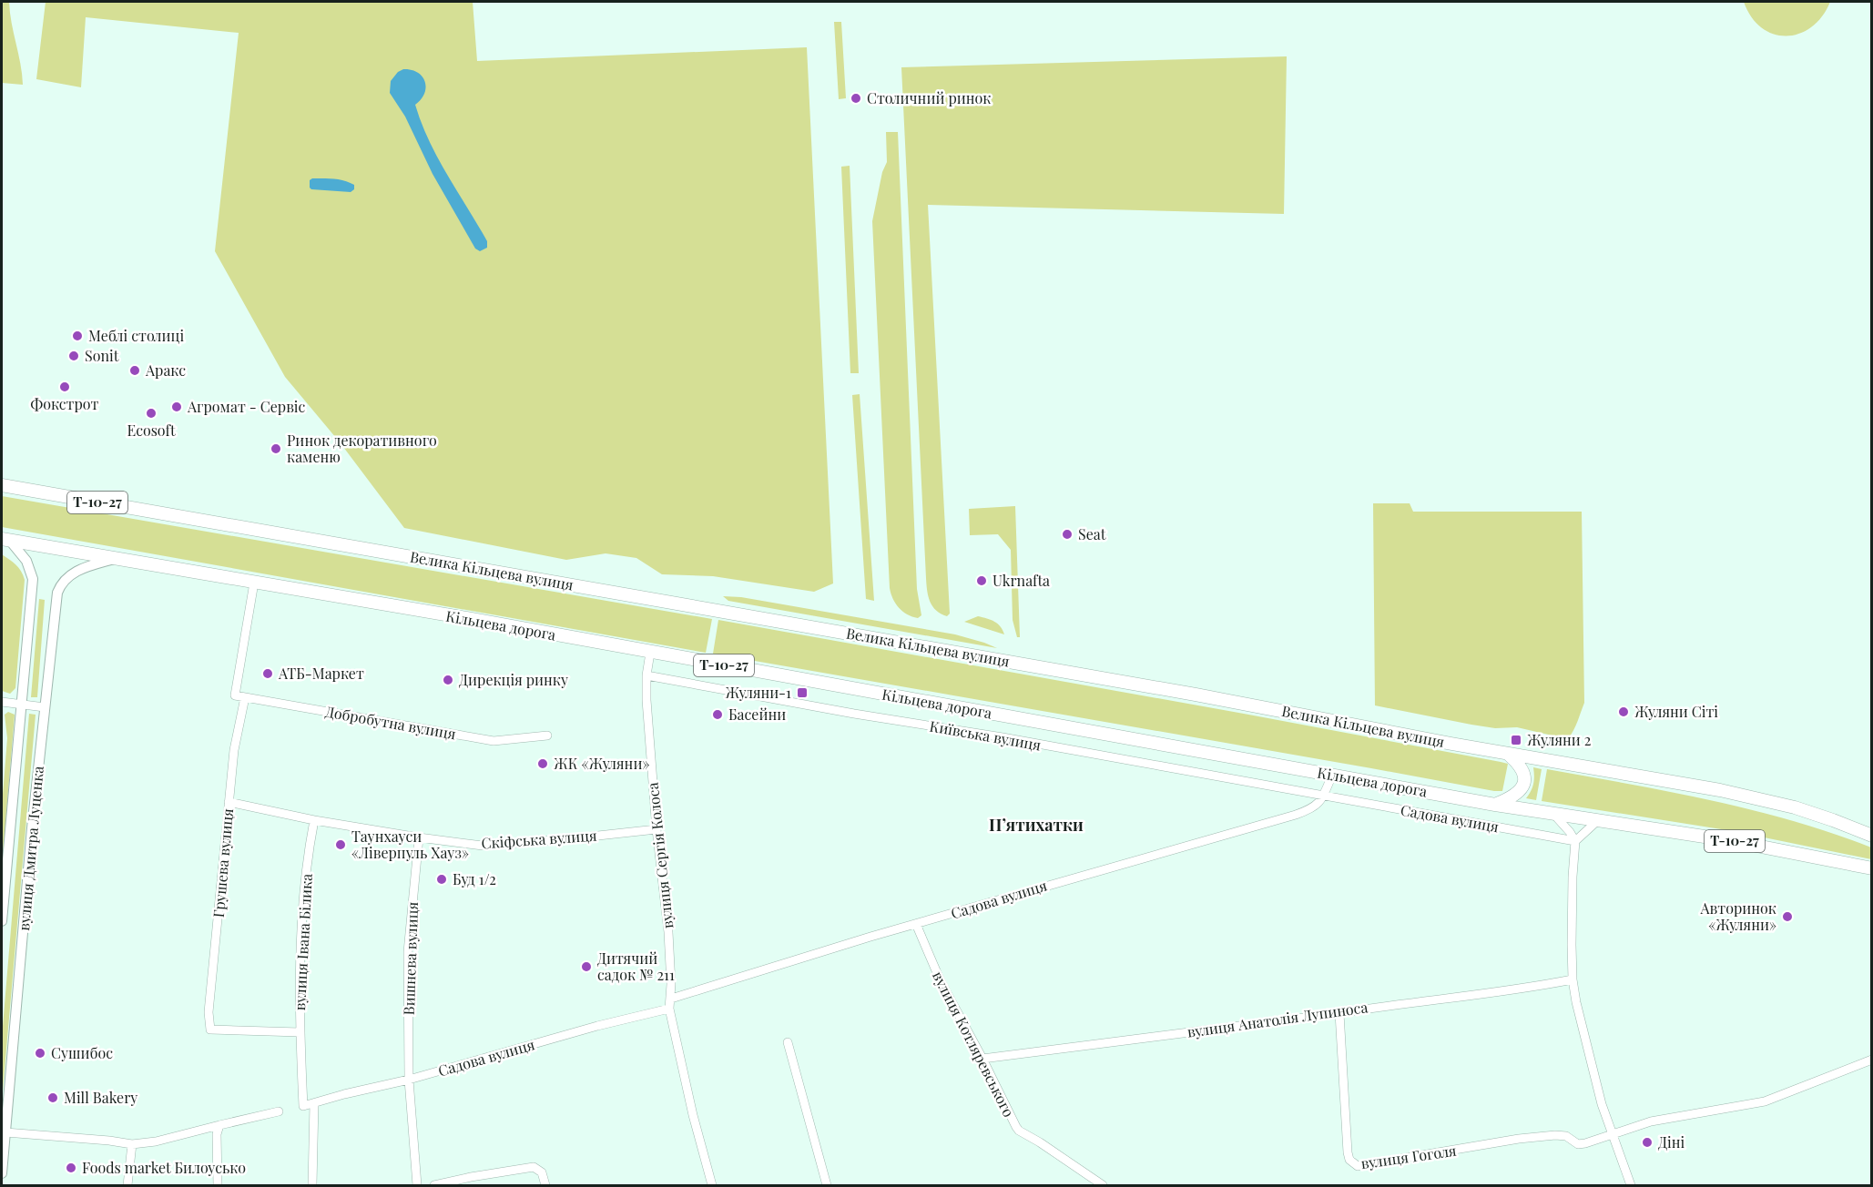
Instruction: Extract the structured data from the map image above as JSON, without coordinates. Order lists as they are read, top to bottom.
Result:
{
  "streets": {
    "highway": ["Т-10-27", "Велика Кільцева вулиця", "Кільцева дорога"],
    "main road": ["вулиця Дмитра Луценка"],
    "street": [
      "Добробутна вулиця",
      "Київська вулиця",
      "Садова вулиця",
      "Скіфська вулиця",
      "вулиця Сергія Колоса",
      "Грушева вулиця",
      "вулиця Івана Білика",
      "Вишнева вулиця",
      "вулиця Анатолія Лупиноса",
      "вулиця Котляревського",
      "вулиця Гоголя"
    ]
  },
  "crossings": [
    ["Кільцева дорога", "Добробутна вулиця"],
    ["Кільцева дорога", "вулиця Дмитра Луценка"],
    ["Кільцева дорога", "вулиця Сергія Колоса"],
    ["Добробутна вулиця", "Грушева вулиця"],
    ["Київська вулиця", "Садова вулиця"],
    ["Київська вулиця", "вулиця Сергія Колоса"],
    ["Садова вулиця", "вулиця Сергія Колоса"],
    ["Садова вулиця", "вулиця Івана Білика"],
    ["Садова вулиця", "Вишнева вулиця"],
    ["Садова вулиця", "вулиця Котляревського"],
    ["Скіфська вулиця", "вулиця Сергія Колоса"],
    ["Скіфська вулиця", "Грушева вулиця"],
    ["Скіфська вулиця", "вулиця Івана Білика"],
    ["Скіфська вулиця", "Вишнева вулиця"],
    ["Грушева вулиця", "вулиця Івана Білика"],
    ["вулиця Анатолія Лупиноса", "вулиця Котляревського"],
    ["вулиця Анатолія Лупиноса", "вулиця Гоголя"]
  ],
  "districts": ["Пʼятихатки"],
  "places": {
    "other": [
      "Столичний ринок",
      "Меблі столиці",
      "Sonit",
      "Аракс",
      "Фокстрот",
      "Агромат - Сервіс",
      "Ecosoft",
      "Ринок декоративного каменю",
      "Seat",
      "Ukrnafta",
      "АТБ-Маркет",
      "Дирекція ринку",
      "Жуляни Сіті",
      "Басейни",
      "ЖК «Жуляни»",
      "Таунхауси «Ліверпуль Хауз»",
      "Буд 1/2",
      "Авторинок «Жуляни»",
      "Дитячий садок № 211",
      "Сушибос",
      "Mill Bakery",
      "Діні",
      "Foods market Билоусько"
    ],
    "transit": ["Жуляни-1", "Жуляни 2"]
  }
}
